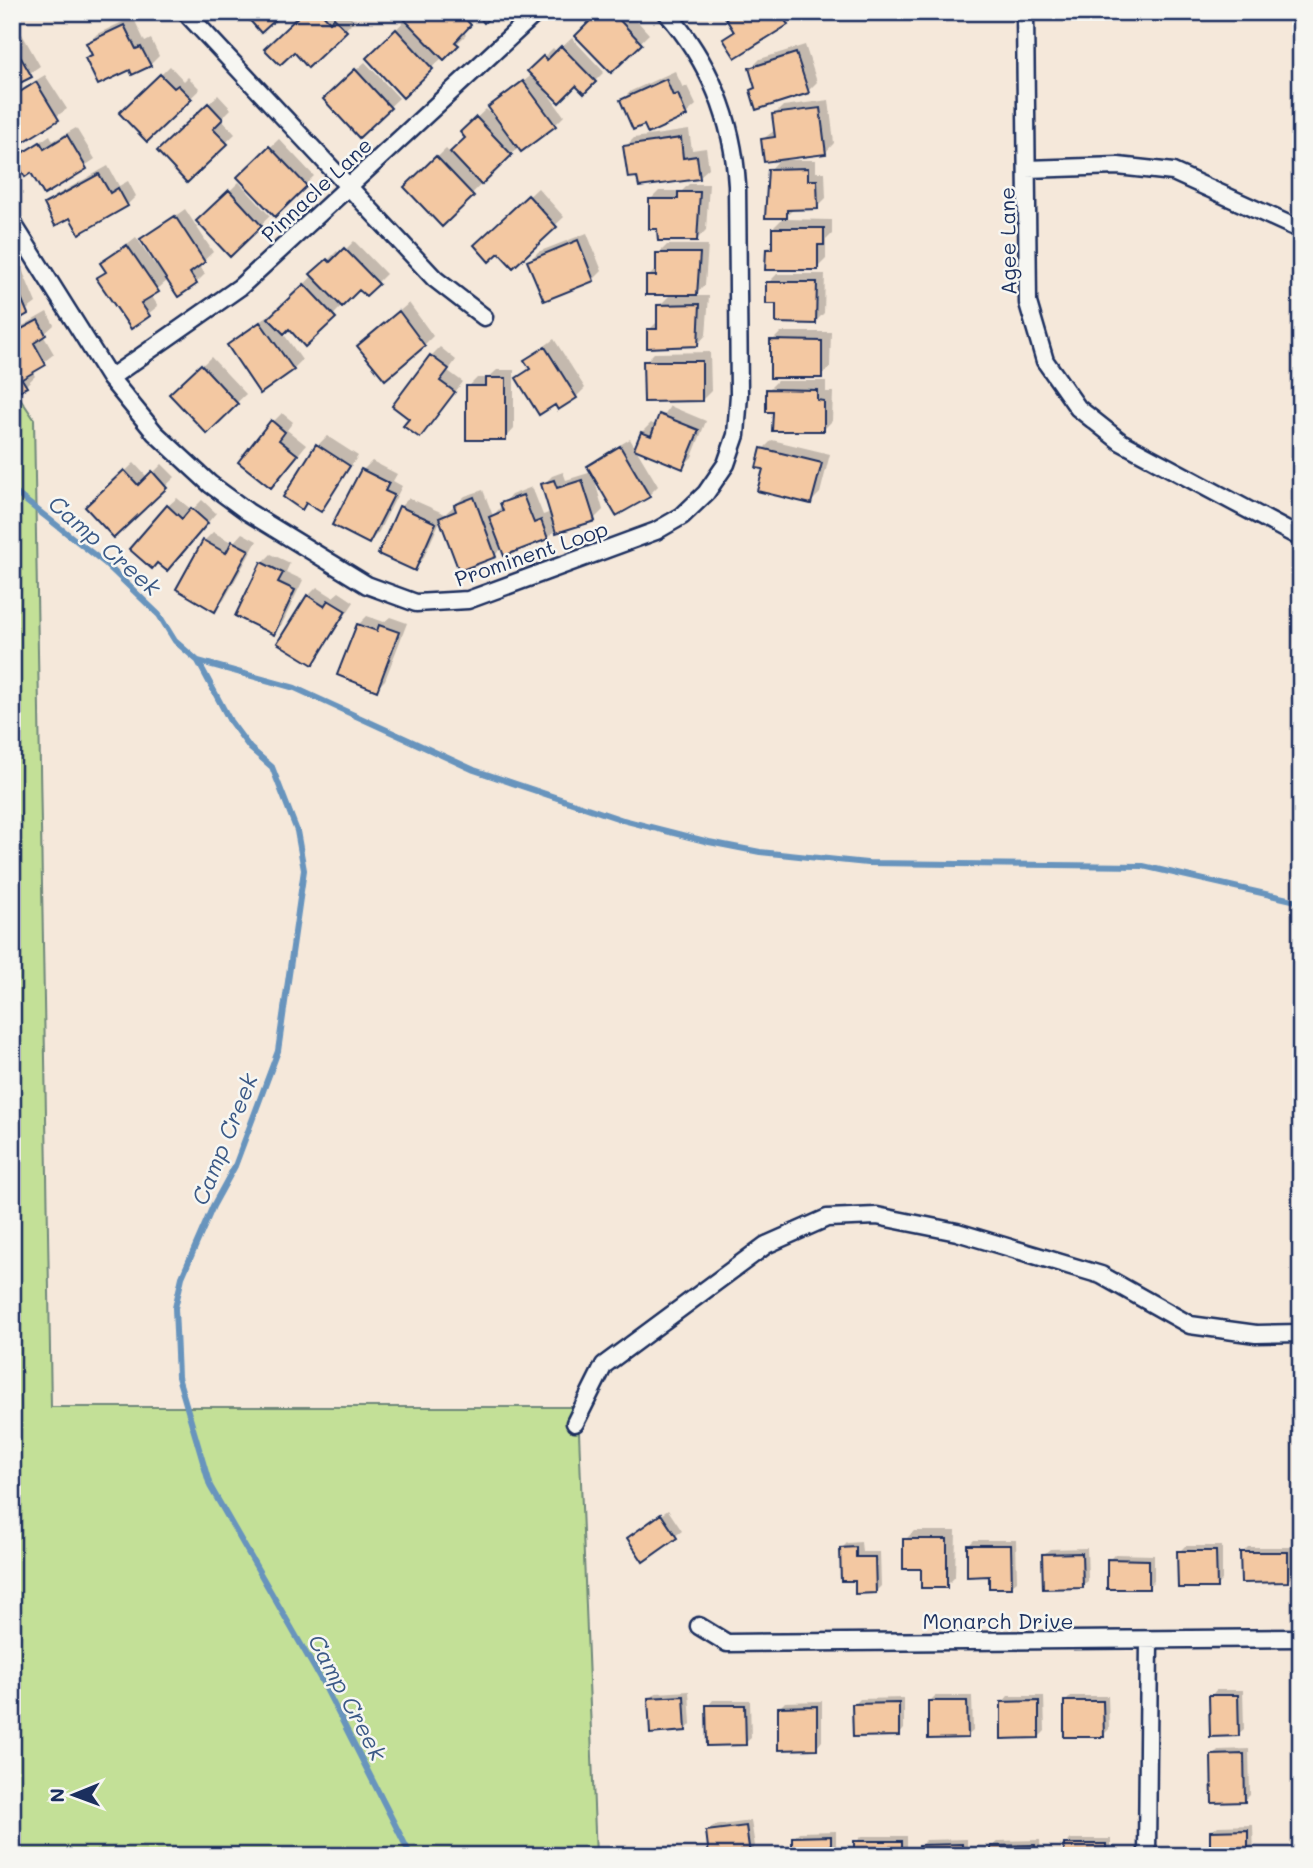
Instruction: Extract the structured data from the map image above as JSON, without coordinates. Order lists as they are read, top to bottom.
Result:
{
  "streets": {
    "street": [
      "Pinnacle Lane",
      "Agee Lane",
      "Prominent Loop",
      "Monarch Drive"
    ]
  },
  "crossings": [
    ["Pinnacle Lane", "Prominent Loop"]
  ],
  "water": ["Camp Creek"],
  "north": "left"
}
